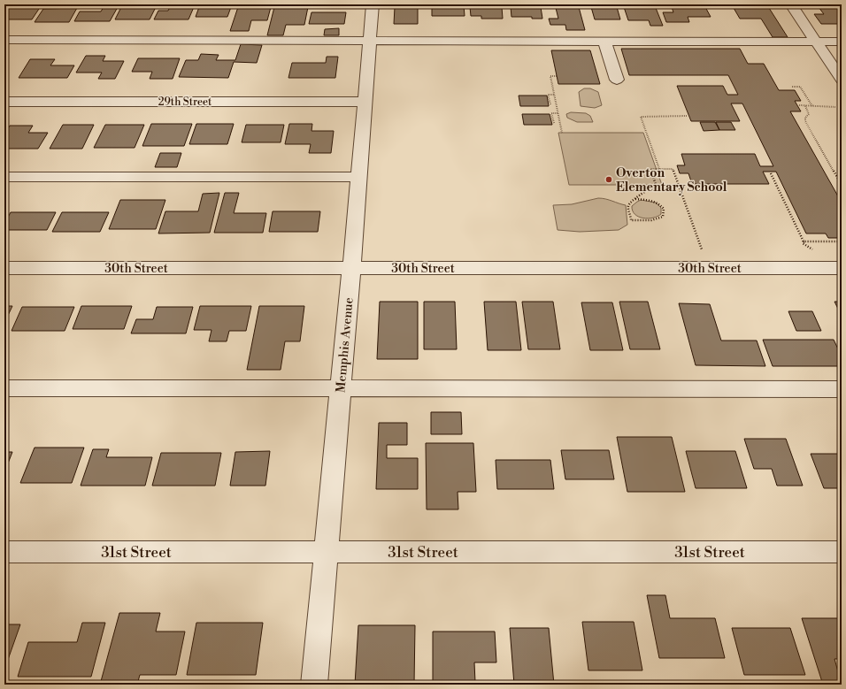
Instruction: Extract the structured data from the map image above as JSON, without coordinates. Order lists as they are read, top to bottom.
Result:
{
  "streets": {
    "street": [
      "29th Street",
      "30th Street",
      "Memphis Avenue",
      "31st Street"
    ]
  },
  "crossings": [
    ["29th Street", "Memphis Avenue"],
    ["30th Street", "Memphis Avenue"],
    ["Memphis Avenue", "31st Street"]
  ],
  "places": ["Overton Elementary School"]
}
